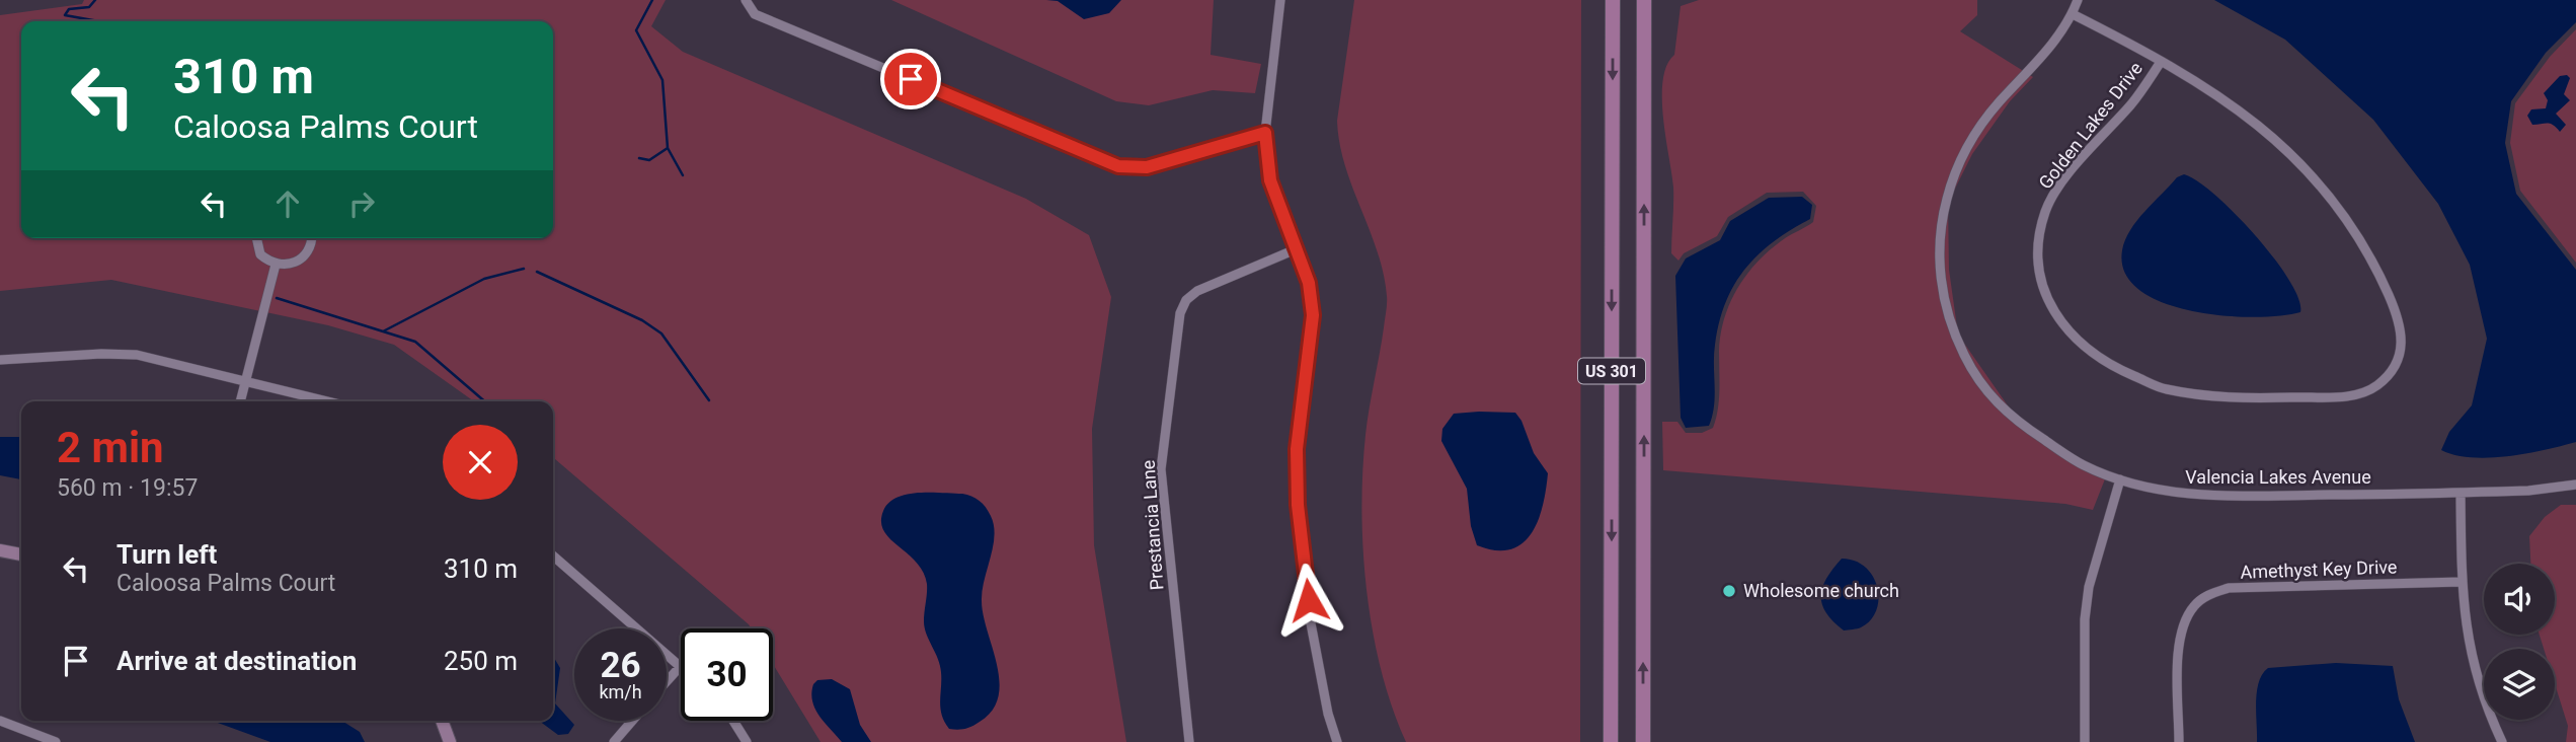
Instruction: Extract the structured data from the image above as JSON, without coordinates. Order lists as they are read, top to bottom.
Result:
{
  "streets": {
    "main road": ["US 301"],
    "street": [
      "Golden Lakes Drive",
      "Valencia Lakes Avenue",
      "Prestancia Lane",
      "Amethyst Key Drive"
    ]
  },
  "crossings": [
    ["Golden Lakes Drive", "Valencia Lakes Avenue"]
  ],
  "places": ["Wholesome church"],
  "page": {
    "turn": ["310 m", "Caloosa Palms Court"],
    "heading": ["2 min", "560 m · 19:57"],
    "list": [
      {
        "name": "Turn left",
        "note": "Caloosa Palms Court",
        "value": "310 m"
      },
      {
        "name": "Arrive at destination",
        "value": "250 m"
      }
    ],
    "speed": "26 km/h",
    "limit": "30"
  }
}
